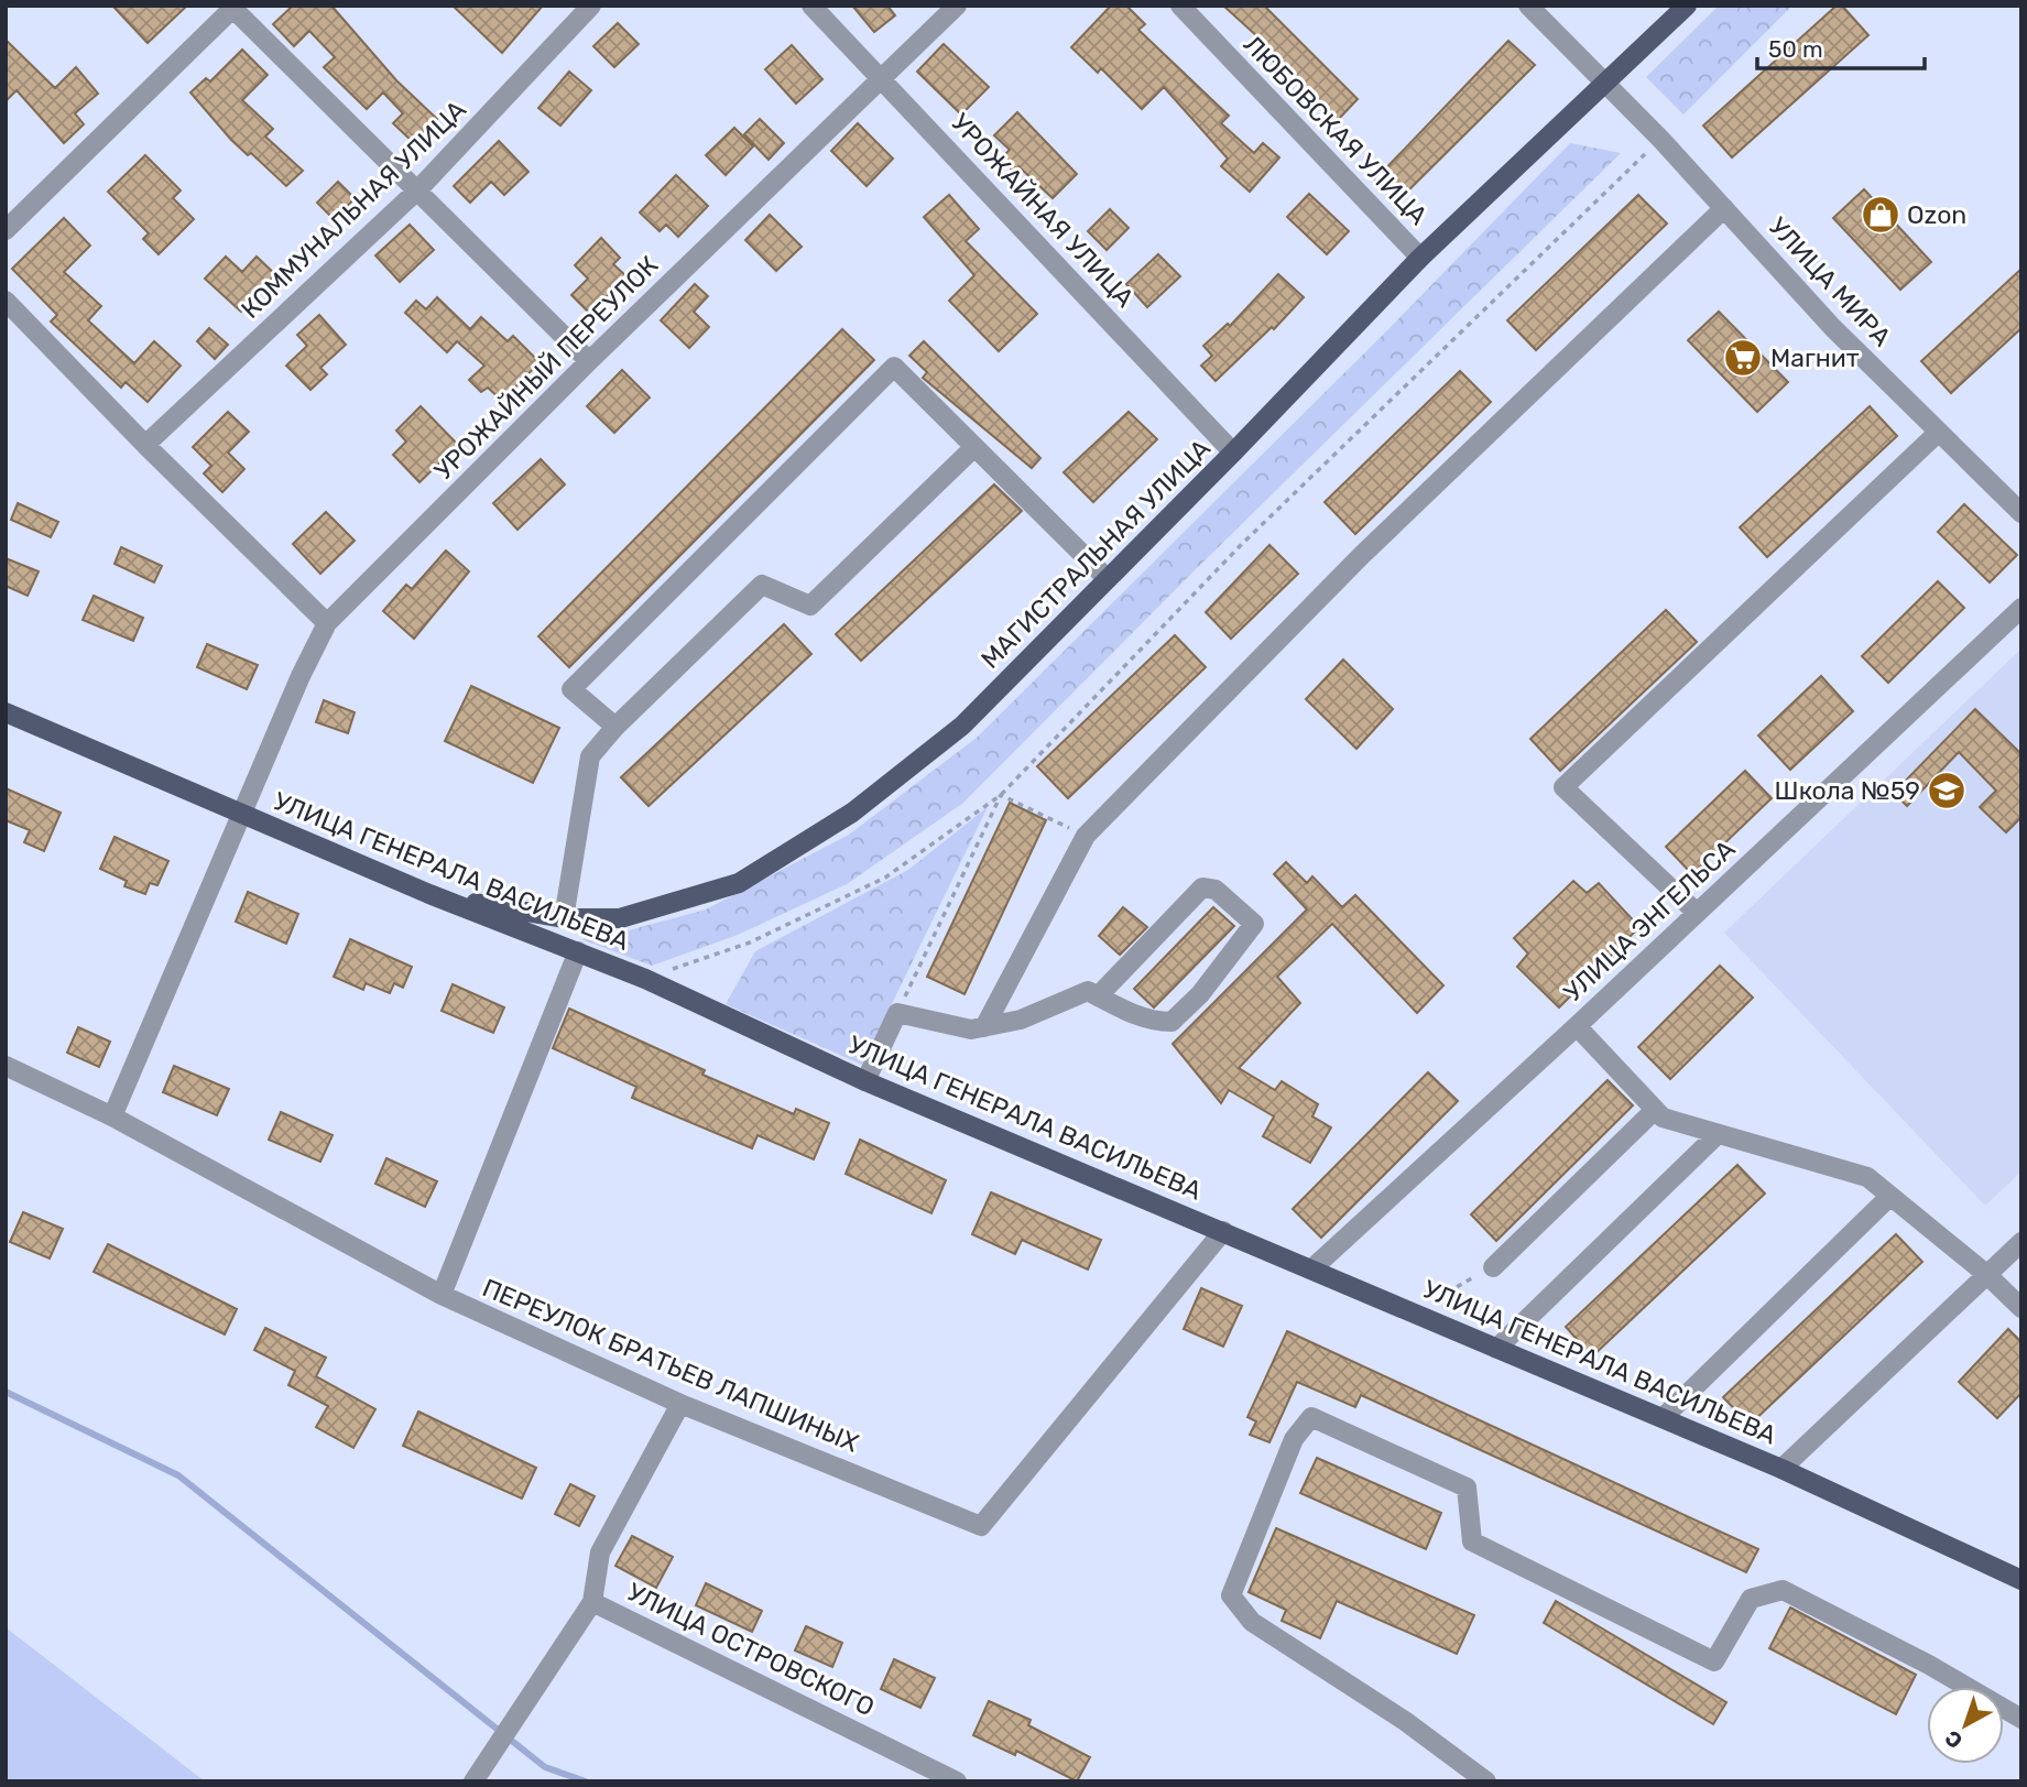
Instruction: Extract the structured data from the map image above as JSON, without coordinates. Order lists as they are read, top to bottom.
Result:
{
  "streets": {
    "main road": ["МАГИСТРАЛЬНАЯ УЛИЦА", "УЛИЦА ГЕНЕРАЛА ВАСИЛЬЕВА"],
    "street": [
      "ЛЮБОВСКАЯ УЛИЦА",
      "КОММУНАЛЬНАЯ УЛИЦА",
      "УРОЖАЙНАЯ УЛИЦА",
      "УЛИЦА МИРА",
      "УРОЖАЙНЫЙ ПЕРЕУЛОК",
      "УЛИЦА ЭНГЕЛЬСА",
      "ПЕРЕУЛОК БРАТЬЕВ ЛАПШИНЫХ",
      "УЛИЦА ОСТРОВСКОГО"
    ]
  },
  "crossings": [
    ["ЛЮБОВСКАЯ УЛИЦА", "МАГИСТРАЛЬНАЯ УЛИЦА"],
    ["УРОЖАЙНАЯ УЛИЦА", "УРОЖАЙНЫЙ ПЕРЕУЛОК"],
    ["УРОЖАЙНАЯ УЛИЦА", "МАГИСТРАЛЬНАЯ УЛИЦА"],
    ["УЛИЦА МИРА", "МАГИСТРАЛЬНАЯ УЛИЦА"],
    ["УРОЖАЙНЫЙ ПЕРЕУЛОК", "УЛИЦА ГЕНЕРАЛА ВАСИЛЬЕВА"],
    ["УРОЖАЙНЫЙ ПЕРЕУЛОК", "ПЕРЕУЛОК БРАТЬЕВ ЛАПШИНЫХ"],
    ["МАГИСТРАЛЬНАЯ УЛИЦА", "УЛИЦА ГЕНЕРАЛА ВАСИЛЬЕВА"],
    ["УЛИЦА ГЕНЕРАЛА ВАСИЛЬЕВА", "УЛИЦА ЭНГЕЛЬСА"],
    ["УЛИЦА ГЕНЕРАЛА ВАСИЛЬЕВА", "ПЕРЕУЛОК БРАТЬЕВ ЛАПШИНЫХ"],
    ["ПЕРЕУЛОК БРАТЬЕВ ЛАПШИНЫХ", "УЛИЦА ОСТРОВСКОГО"]
  ],
  "places": {
    "shop": ["Ozon"],
    "supermarket": ["Магнит"],
    "school or university": ["Школа №59"]
  },
  "scale_bar": "50 m",
  "north": "bottom left"
}
